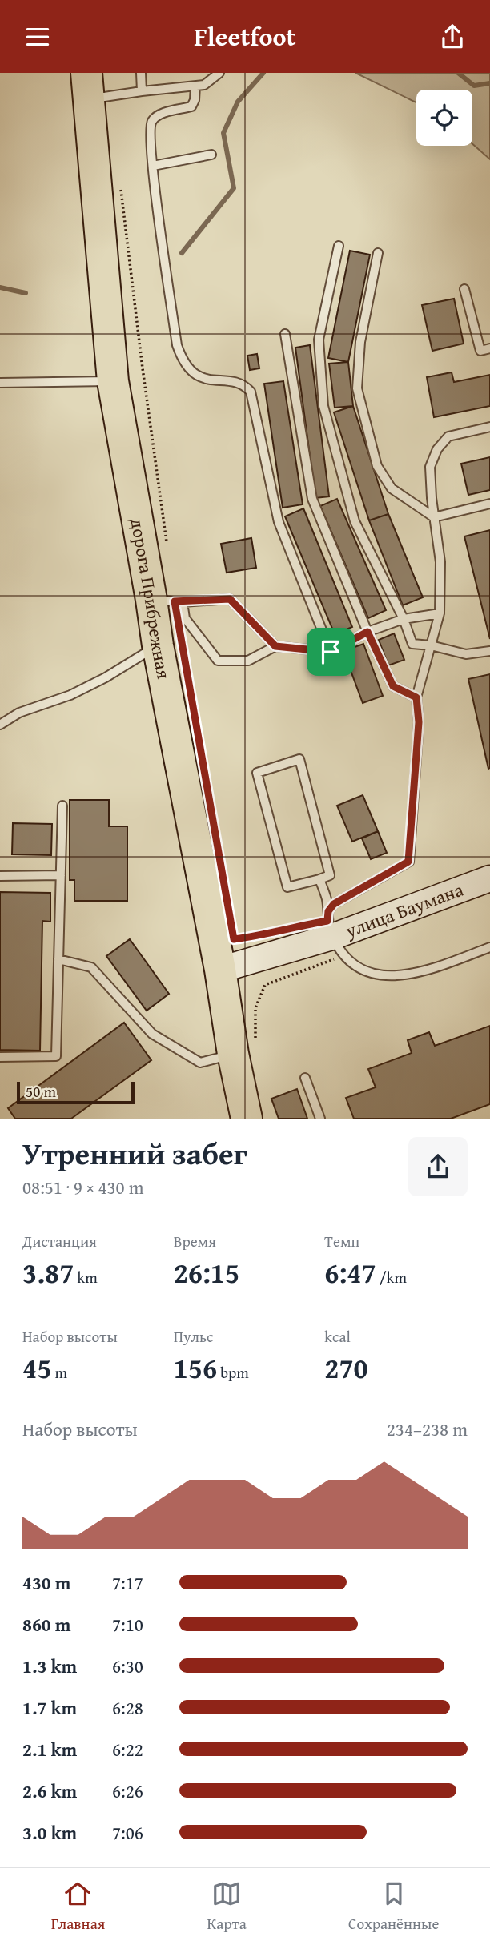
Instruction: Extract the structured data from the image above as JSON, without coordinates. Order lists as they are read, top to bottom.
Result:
{
  "streets": {
    "highway": ["дорога Прибрежная"],
    "street": ["улица Баумана"]
  },
  "crossings": [
    ["дорога Прибрежная", "улица Баумана"]
  ],
  "scale_bar": "50 m",
  "page": {
    "header": "Fleetfoot",
    "scale": "50 m",
    "heading": ["Утренний забег", "08:51 · 9 × 430 m"],
    "stats": [
      ["Дистанция", "3.87 km"],
      ["Время", "26:15"],
      ["Темп", "6:47 /km"],
      ["Набор высоты", "45 m"],
      ["Пульс", "156 bpm"],
      ["kcal", "270"]
    ],
    "chart": ["Набор высоты", "234–238 m"],
    "list": [
      {
        "name": "430 m",
        "note": "7:17"
      },
      {
        "name": "860 m",
        "note": "7:10"
      },
      {
        "name": "1.3 km",
        "note": "6:30"
      },
      {
        "name": "1.7 km",
        "note": "6:28"
      },
      {
        "name": "2.1 km",
        "note": "6:22"
      },
      {
        "name": "2.6 km",
        "note": "6:26"
      },
      {
        "name": "3.0 km",
        "note": "7:06"
      }
    ],
    "tabs": ["Главная", "Карта", "Сохранённые"]
  }
}
